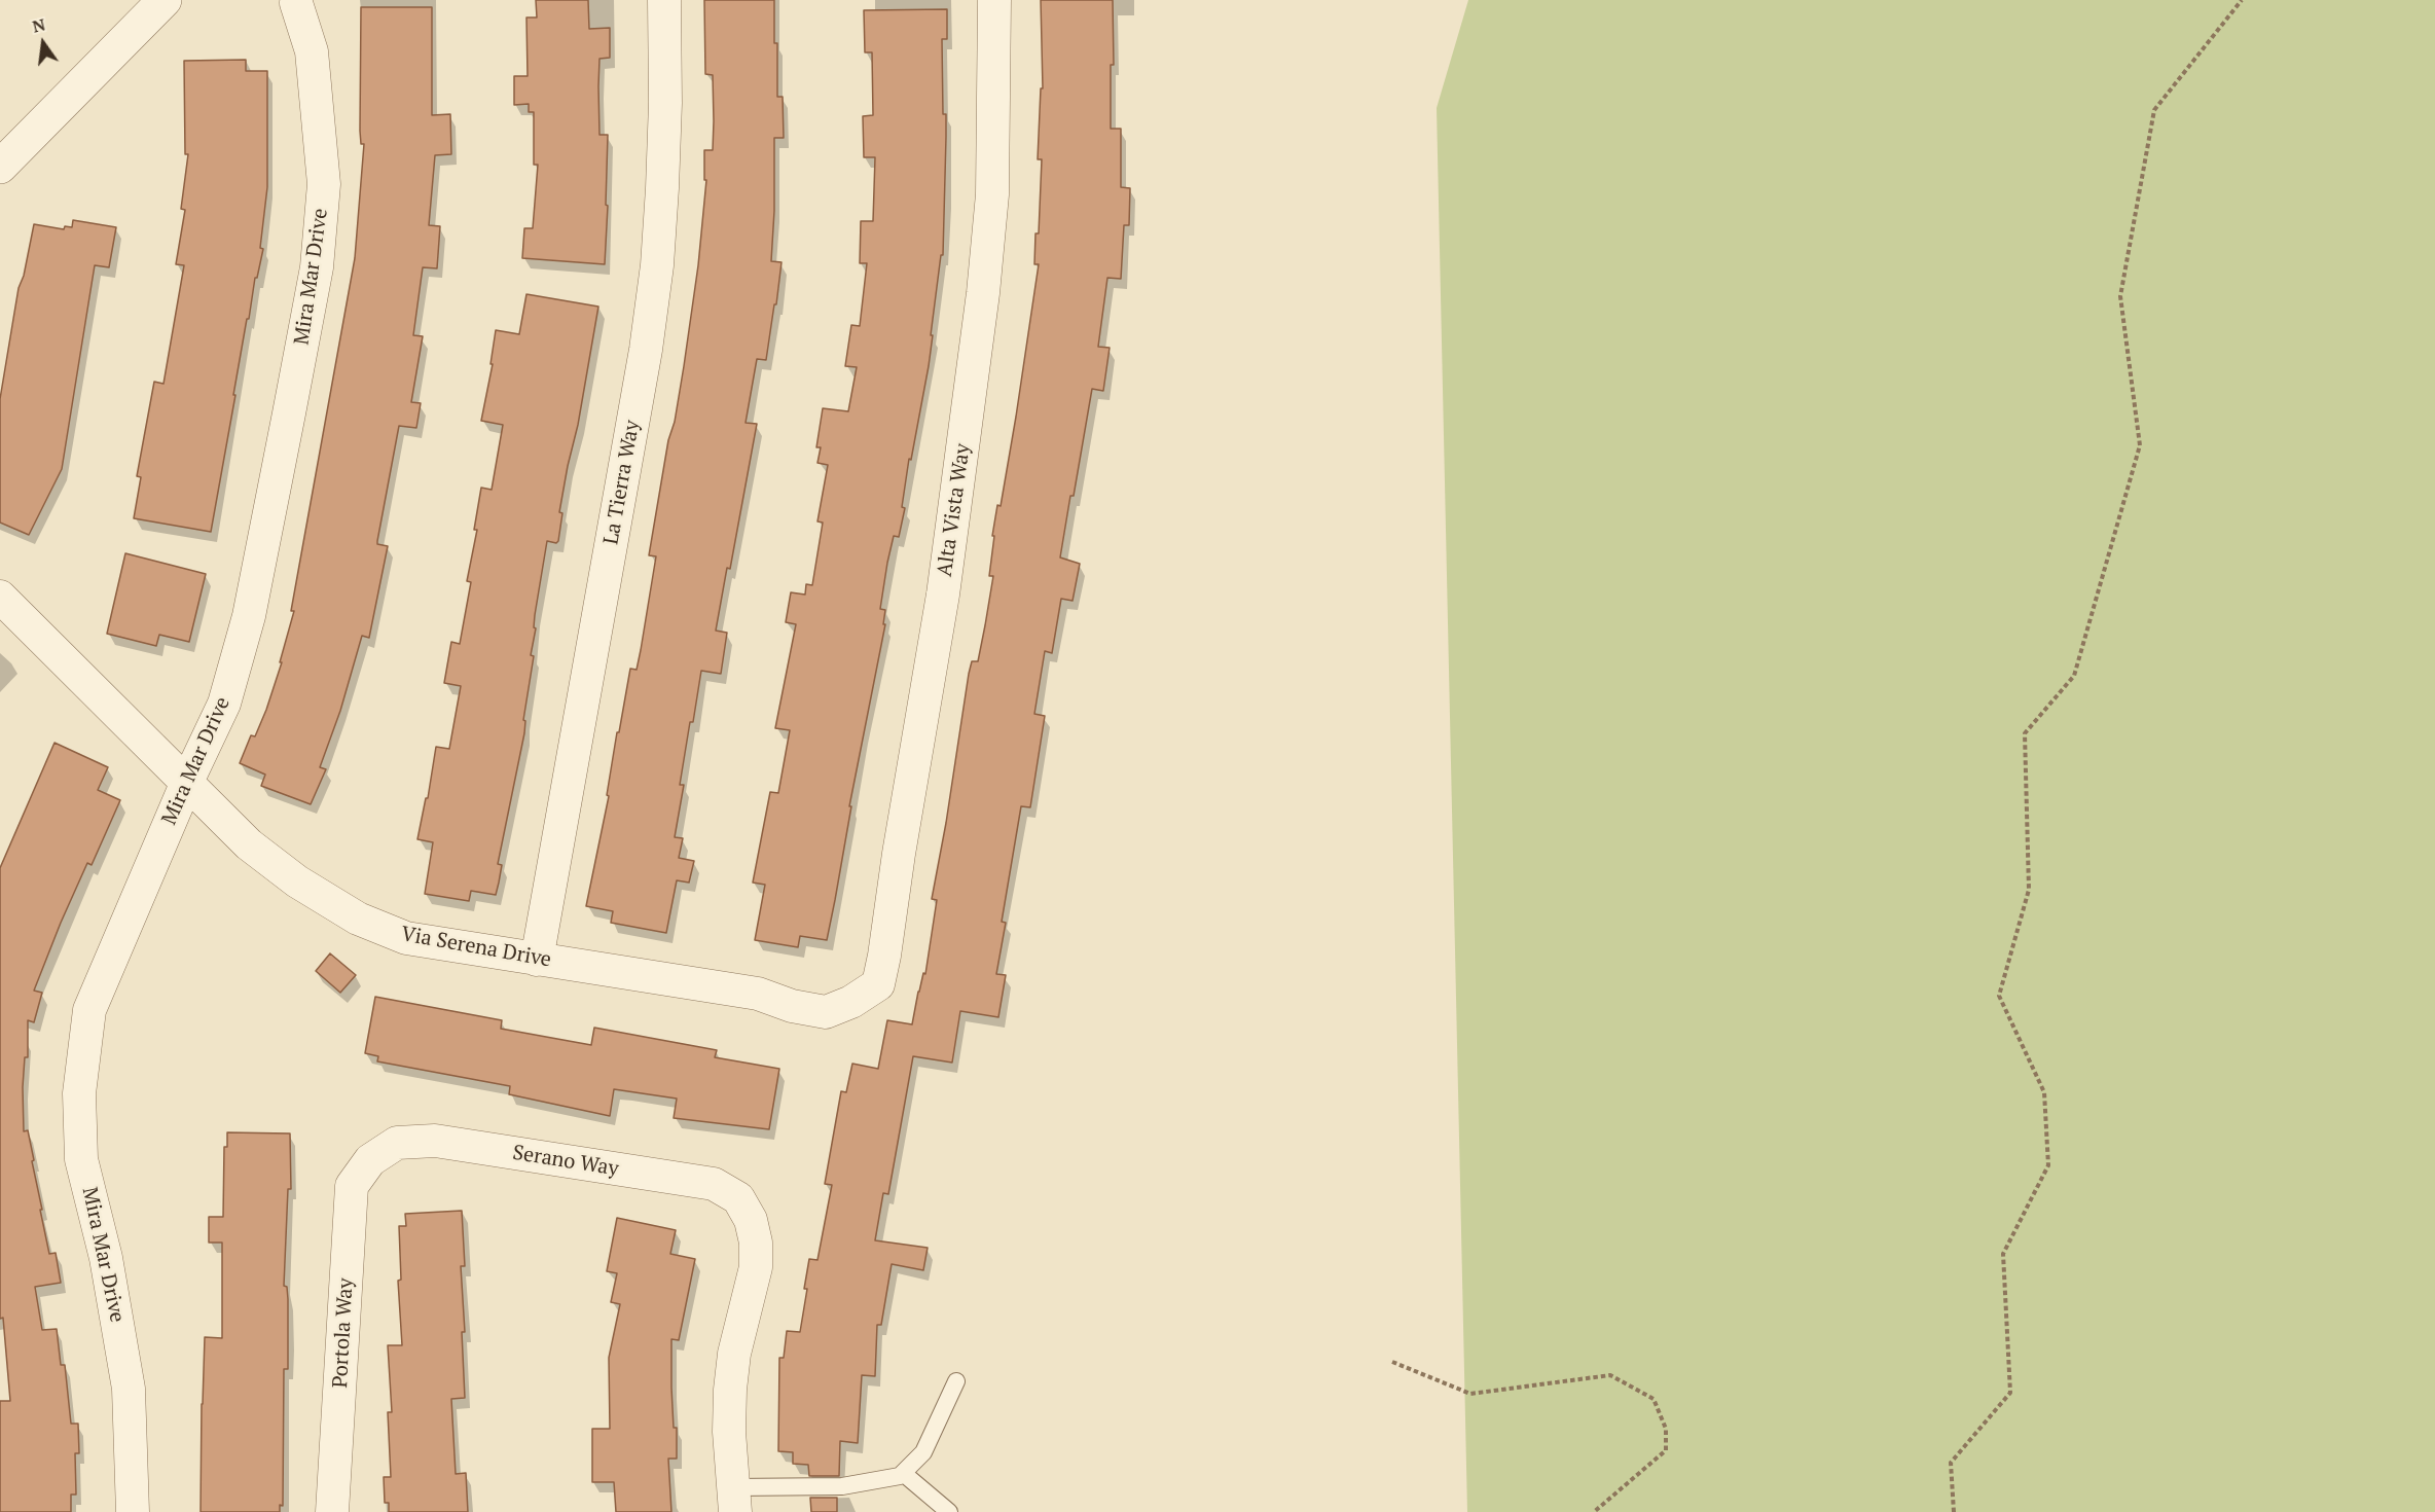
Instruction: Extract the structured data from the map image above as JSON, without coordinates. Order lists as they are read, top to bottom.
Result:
{
  "streets": {
    "street": [
      "Mira Mar Drive",
      "La Tierra Way",
      "Alta Vista Way",
      "Via Serena Drive",
      "Serano Way",
      "Portola Way"
    ]
  },
  "crossings": [
    ["Mira Mar Drive", "Via Serena Drive"],
    ["La Tierra Way", "Via Serena Drive"],
    ["Alta Vista Way", "Via Serena Drive"],
    ["Serano Way", "Portola Way"]
  ],
  "north": "top"
}
